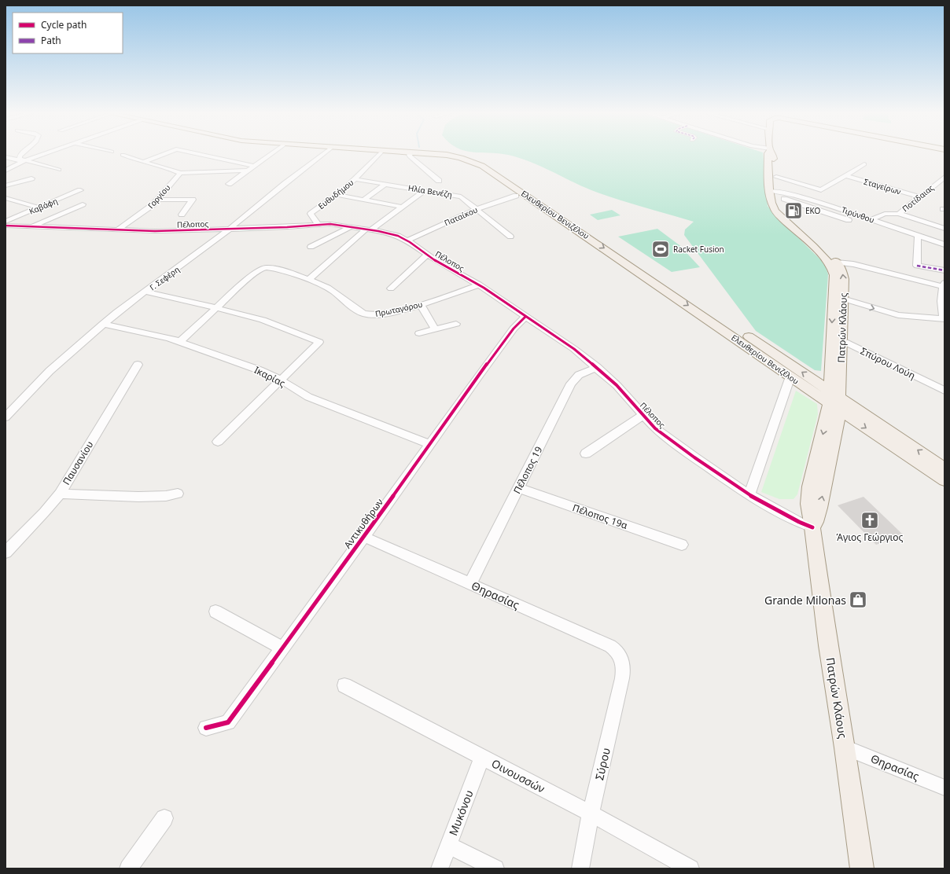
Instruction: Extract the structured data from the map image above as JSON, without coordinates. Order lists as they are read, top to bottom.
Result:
{
  "streets": {
    "main road": ["Ελευθερίου Βενιζέλου", "Πατρών Κλάους"],
    "street": [
      "Σταγείρων",
      "Ηλία Βενέζη",
      "Ευθυδήμου",
      "Γοργίου",
      "Ποτίδαιας",
      "Καβάφη",
      "Τιρύνθου",
      "Παταίκου",
      "Πέλοπος",
      "Γ. Σεφέρη",
      "Πρωταγόρου",
      "Σπύρου Λούη",
      "Ικαρίας",
      "Παυσανίου",
      "Πέλοπος 19",
      "Πέλοπος 19α",
      "Αντικυθήρων",
      "Θηρασίας",
      "Σύρου",
      "Οινουσσών",
      "Μυκόνου"
    ]
  },
  "crossings": [
    ["Σταγείρων", "Ποτίδαιας"],
    ["Σταγείρων", "Πατρών Κλάους"],
    ["Ηλία Βενέζη", "Ευθυδήμου"],
    ["Ηλία Βενέζη", "Παταίκου"],
    ["Ευθυδήμου", "Πέλοπος"],
    ["Γοργίου", "Πέλοπος"],
    ["Ποτίδαιας", "Τιρύνθου"],
    ["Ελευθερίου Βενιζέλου", "Πατρών Κλάους"],
    ["Τιρύνθου", "Πατρών Κλάους"],
    ["Παταίκου", "Πέλοπος"],
    ["Πέλοπος", "Γ. Σεφέρη"],
    ["Πέλοπος", "Πρωταγόρου"],
    ["Πέλοπος", "Πατρών Κλάους"],
    ["Πέλοπος", "Πέλοπος 19"],
    ["Πέλοπος", "Αντικυθήρων"],
    ["Γ. Σεφέρη", "Ικαρίας"],
    ["Πατρών Κλάους", "Σπύρου Λούη"],
    ["Πατρών Κλάους", "Θηρασίας"],
    ["Ικαρίας", "Αντικυθήρων"],
    ["Πέλοπος 19", "Πέλοπος 19α"],
    ["Πέλοπος 19", "Θηρασίας"],
    ["Αντικυθήρων", "Θηρασίας"],
    ["Θηρασίας", "Σύρου"],
    ["Σύρου", "Οινουσσών"],
    ["Οινουσσών", "Μυκόνου"]
  ],
  "places": {
    "fuel station": ["EKO"],
    "sports": ["Racket Fusion"],
    "church": ["Άγιος Γεώργιος"],
    "shop": ["Grande Milonas"]
  },
  "legend": ["Cycle path", "Path"]
}
